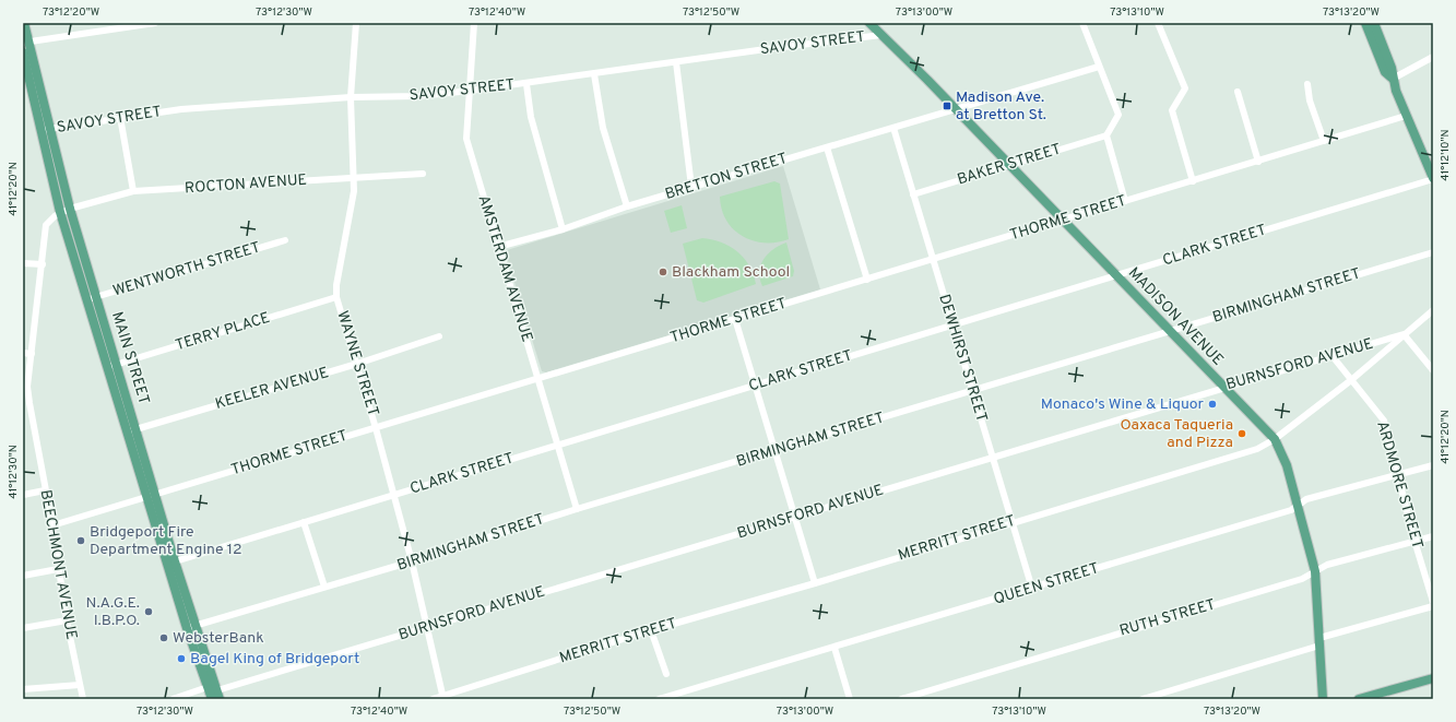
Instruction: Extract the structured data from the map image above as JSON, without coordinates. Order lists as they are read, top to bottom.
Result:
{
  "streets": {
    "main road": ["MADISON AVENUE", "MAIN STREET"],
    "street": [
      "SAVOY STREET",
      "BAKER STREET",
      "BRETTON STREET",
      "ROCTON AVENUE",
      "THORME STREET",
      "CLARK STREET",
      "AMSTERDAM AVENUE",
      "WENTWORTH STREET",
      "BIRMINGHAM STREET",
      "TERRY PLACE",
      "DEWHIRST STREET",
      "WAYNE STREET",
      "BURNSFORD AVENUE",
      "KEELER AVENUE",
      "ARDMORE STREET",
      "MERRITT STREET",
      "BEECHMONT AVENUE",
      "QUEEN STREET",
      "RUTH STREET"
    ]
  },
  "crossings": [
    ["SAVOY STREET", "AMSTERDAM AVENUE"],
    ["SAVOY STREET", "MADISON AVENUE"],
    ["SAVOY STREET", "MAIN STREET"],
    ["SAVOY STREET", "WAYNE STREET"],
    ["BAKER STREET", "MADISON AVENUE"],
    ["BAKER STREET", "DEWHIRST STREET"],
    ["BRETTON STREET", "AMSTERDAM AVENUE"],
    ["BRETTON STREET", "MADISON AVENUE"],
    ["BRETTON STREET", "DEWHIRST STREET"],
    ["ROCTON AVENUE", "MAIN STREET"],
    ["ROCTON AVENUE", "WAYNE STREET"],
    ["ROCTON AVENUE", "BEECHMONT AVENUE"],
    ["THORME STREET", "AMSTERDAM AVENUE"],
    ["THORME STREET", "MADISON AVENUE"],
    ["THORME STREET", "MAIN STREET"],
    ["THORME STREET", "DEWHIRST STREET"],
    ["THORME STREET", "WAYNE STREET"],
    ["THORME STREET", "BEECHMONT AVENUE"],
    ["CLARK STREET", "AMSTERDAM AVENUE"],
    ["CLARK STREET", "MADISON AVENUE"],
    ["CLARK STREET", "MAIN STREET"],
    ["CLARK STREET", "DEWHIRST STREET"],
    ["CLARK STREET", "WAYNE STREET"],
    ["AMSTERDAM AVENUE", "BIRMINGHAM STREET"],
    ["WENTWORTH STREET", "MAIN STREET"],
    ["BIRMINGHAM STREET", "MADISON AVENUE"],
    ["BIRMINGHAM STREET", "MAIN STREET"],
    ["BIRMINGHAM STREET", "DEWHIRST STREET"],
    ["BIRMINGHAM STREET", "WAYNE STREET"],
    ["MADISON AVENUE", "BURNSFORD AVENUE"],
    ["MADISON AVENUE", "MERRITT STREET"],
    ["MADISON AVENUE", "QUEEN STREET"],
    ["MADISON AVENUE", "RUTH STREET"],
    ["TERRY PLACE", "MAIN STREET"],
    ["TERRY PLACE", "WAYNE STREET"],
    ["MAIN STREET", "BURNSFORD AVENUE"],
    ["MAIN STREET", "KEELER AVENUE"],
    ["MAIN STREET", "BEECHMONT AVENUE"],
    ["DEWHIRST STREET", "BURNSFORD AVENUE"],
    ["DEWHIRST STREET", "MERRITT STREET"],
    ["DEWHIRST STREET", "QUEEN STREET"],
    ["WAYNE STREET", "BURNSFORD AVENUE"],
    ["WAYNE STREET", "KEELER AVENUE"],
    ["WAYNE STREET", "MERRITT STREET"],
    ["BURNSFORD AVENUE", "ARDMORE STREET"],
    ["BURNSFORD AVENUE", "MERRITT STREET"],
    ["ARDMORE STREET", "MERRITT STREET"],
    ["ARDMORE STREET", "QUEEN STREET"],
    ["ARDMORE STREET", "RUTH STREET"]
  ],
  "places": {
    "transit": ["Madison Ave. at Bretton St."],
    "other": [
      "Blackham School",
      "Monaco's Wine & Liquor",
      "Oaxaca Taqueria and Pizza",
      "Bridgeport Fire Department Engine 12",
      "N.A.G.E. I.B.P.O.",
      "WebsterBank",
      "Bagel King of Bridgeport"
    ]
  },
  "coordinates": [
    "73°12'20\"W",
    "73°12'30\"W",
    "73°12'40\"W",
    "73°12'50\"W",
    "73°13'00\"W",
    "73°13'10\"W",
    "73°13'20\"W",
    "41°12'10\"N",
    "41°12'20\"N",
    "41°12'30\"N"
  ]
}
